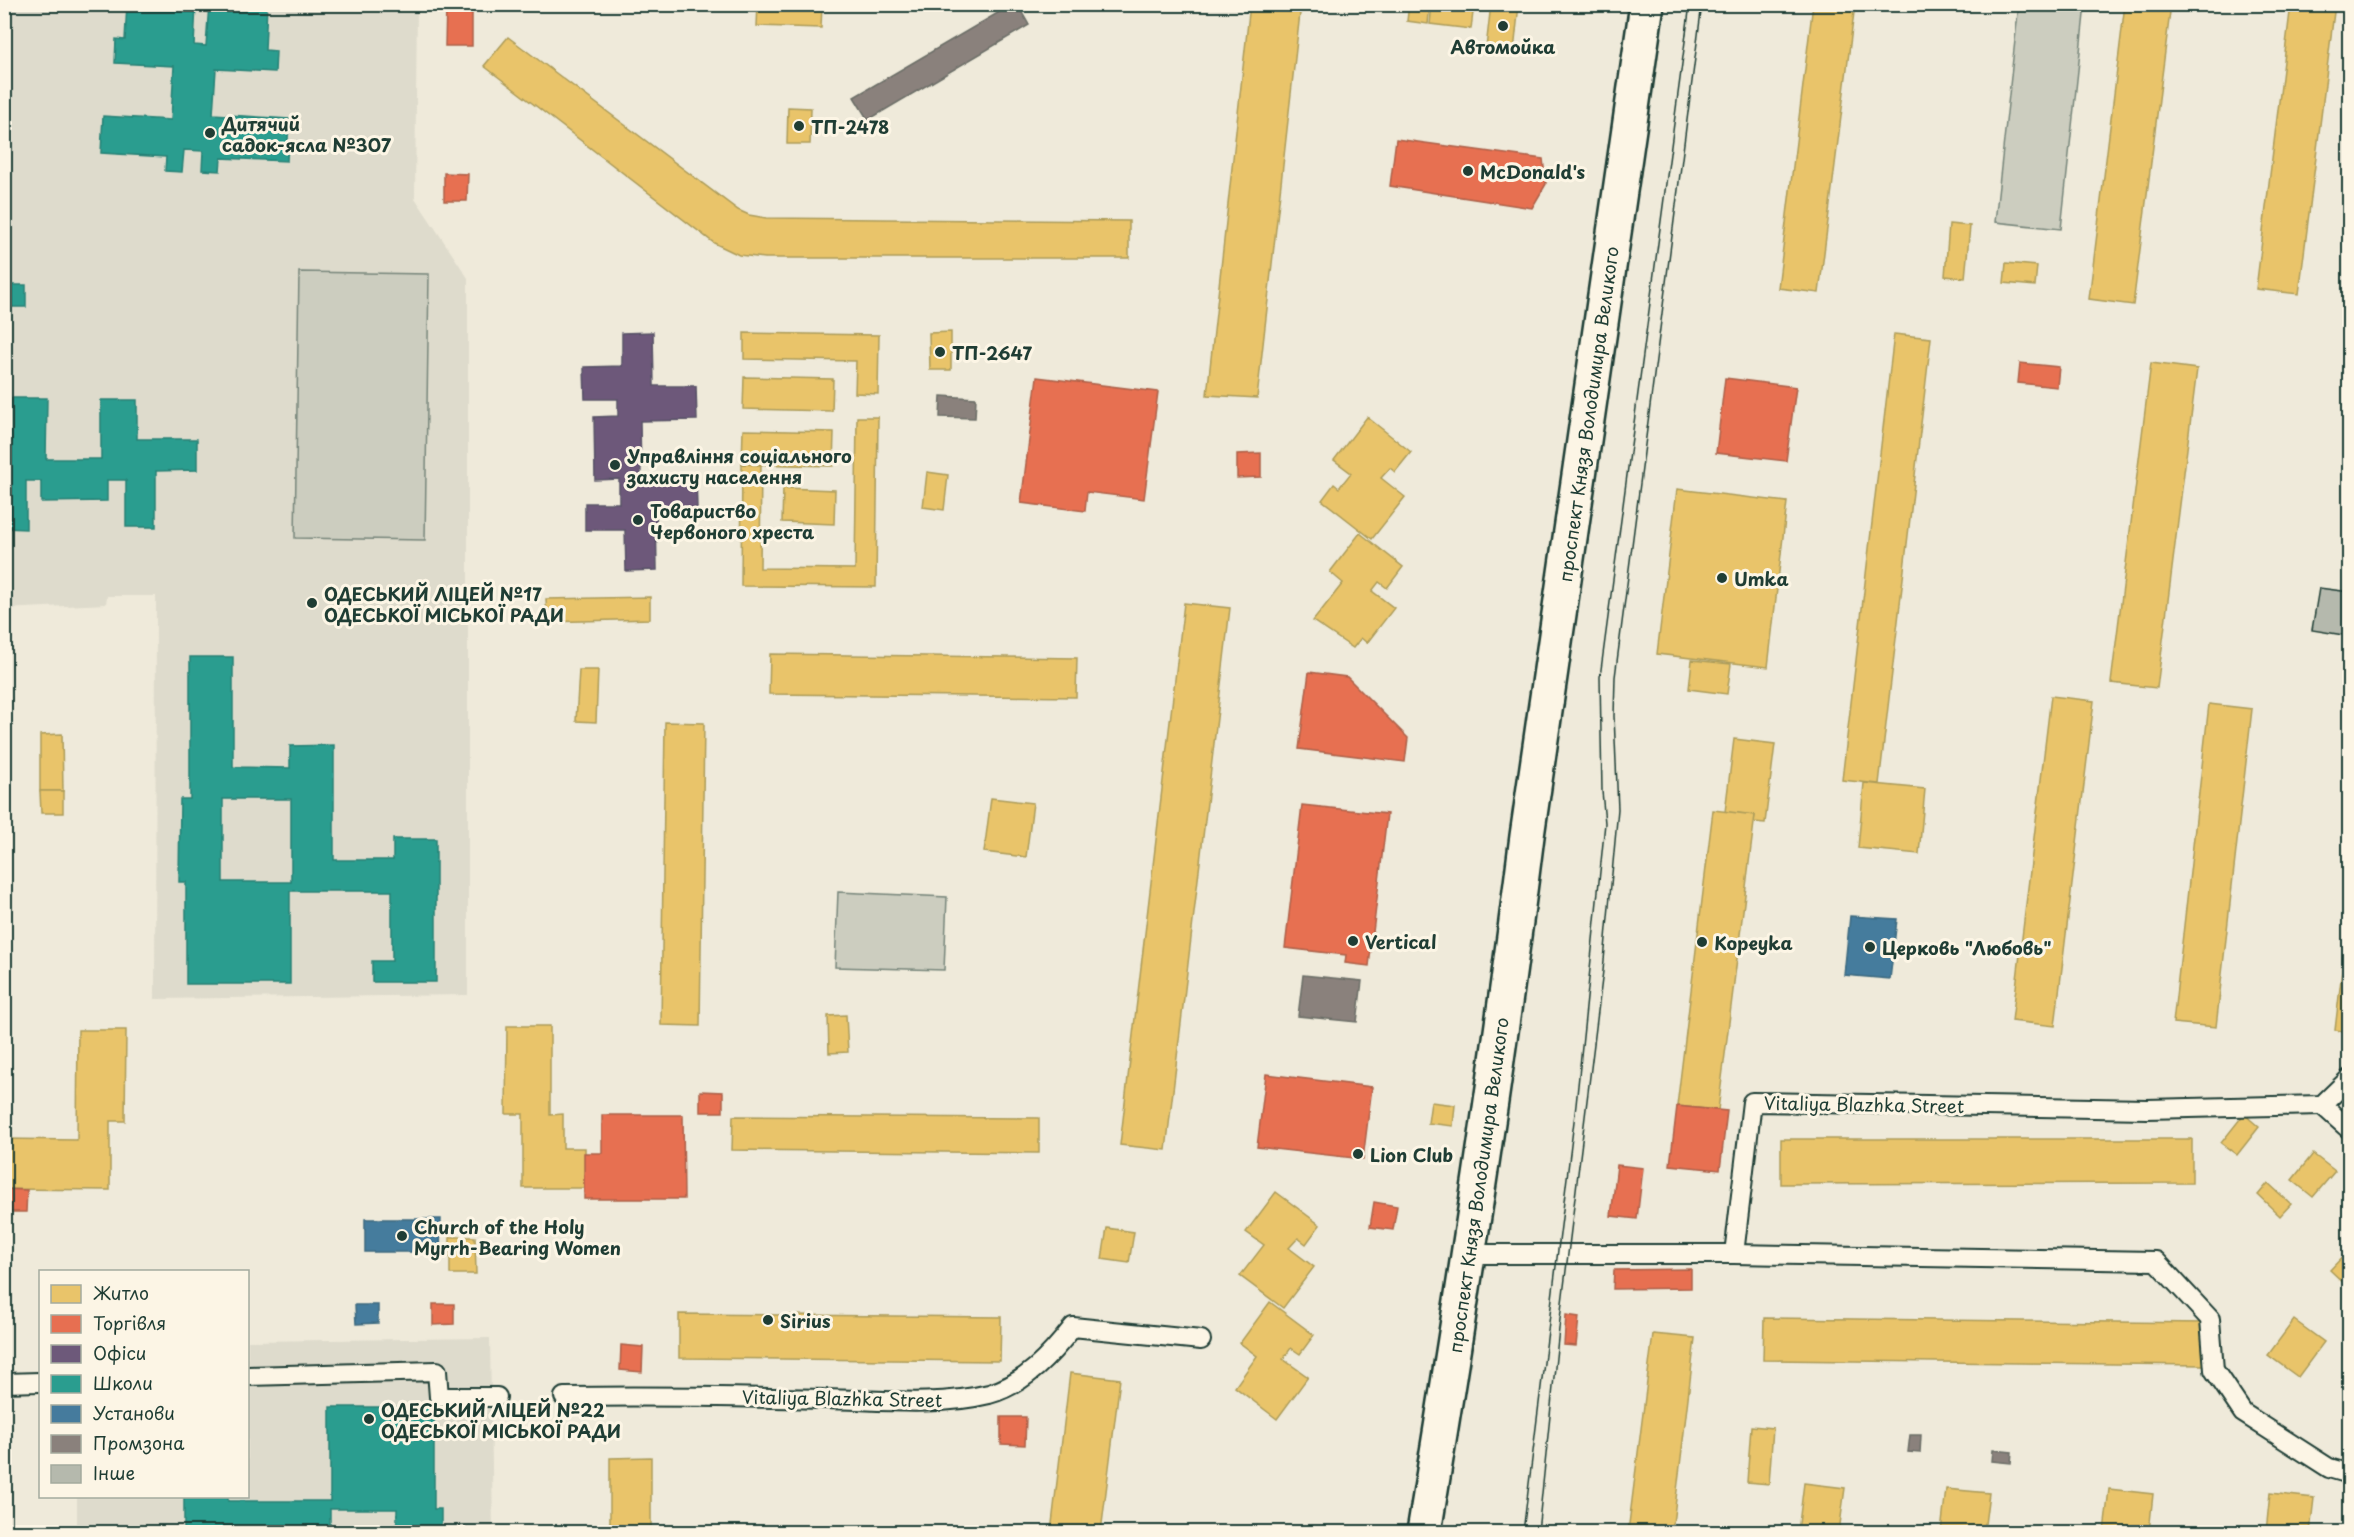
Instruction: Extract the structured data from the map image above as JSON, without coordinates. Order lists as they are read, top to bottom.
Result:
{
  "streets": {
    "highway": ["проспект Князя Володимира Великого"],
    "street": ["Vitaliya Blazhka Street"]
  },
  "places": [
    "Автомойка",
    "ТП-2478",
    "Дитячий садок-ясла №307",
    "McDonald's",
    "ТП-2647",
    "Управління соціального захисту населення",
    "Товариство Червоного хреста",
    "Umka",
    "ОДЕСЬКИЙ ЛІЦЕЙ №17 ОДЕСЬКОЇ МІСЬКОЇ РАДИ",
    "Vertical",
    "Kopeyka",
    "Церковь \"Любовь\"",
    "Lion Club",
    "Church of the Holy Myrrh-Bearing Women",
    "Sirius",
    "ОДЕСЬКИЙ ЛІЦЕЙ №22 ОДЕСЬКОЇ МІСЬКОЇ РАДИ"
  ],
  "legend": [
    "Житло",
    "Торгівля",
    "Офіси",
    "Школи",
    "Установи",
    "Промзона",
    "Інше"
  ]
}
